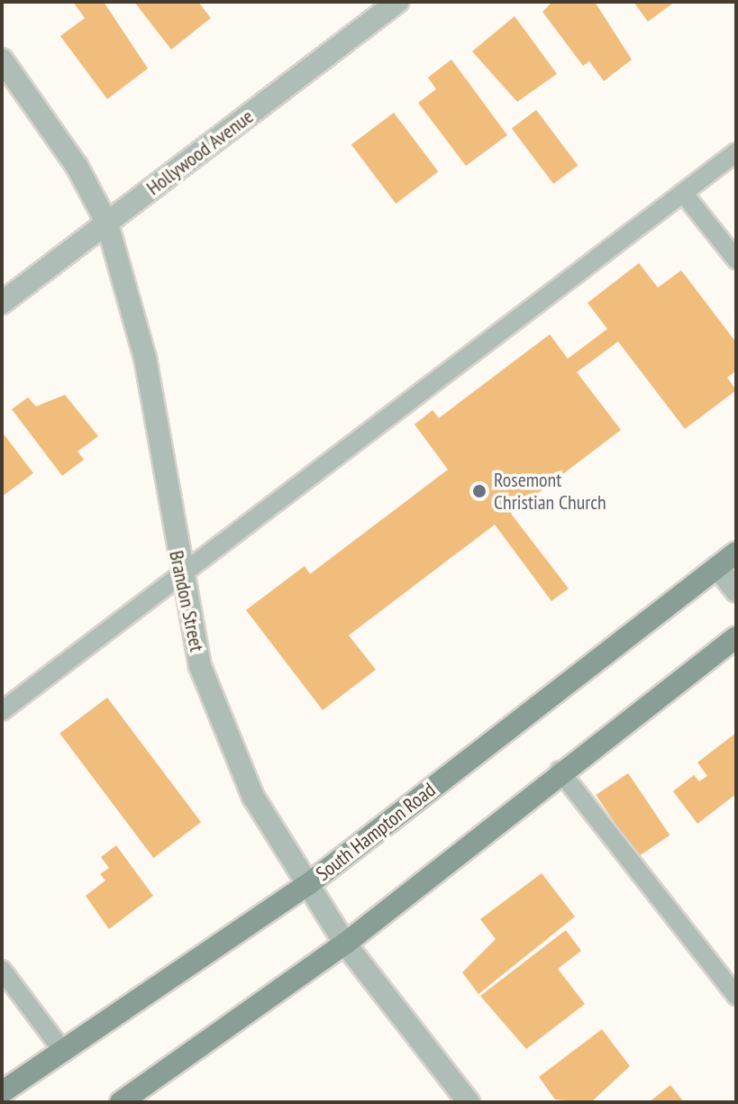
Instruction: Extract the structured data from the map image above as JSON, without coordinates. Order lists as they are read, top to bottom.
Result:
{
  "streets": {
    "main road": ["South Hampton Road"],
    "street": ["Hollywood Avenue", "Brandon Street"]
  },
  "crossings": [
    ["Hollywood Avenue", "Brandon Street"],
    ["Brandon Street", "South Hampton Road"]
  ],
  "places": ["Rosemont Christian Church"]
}
